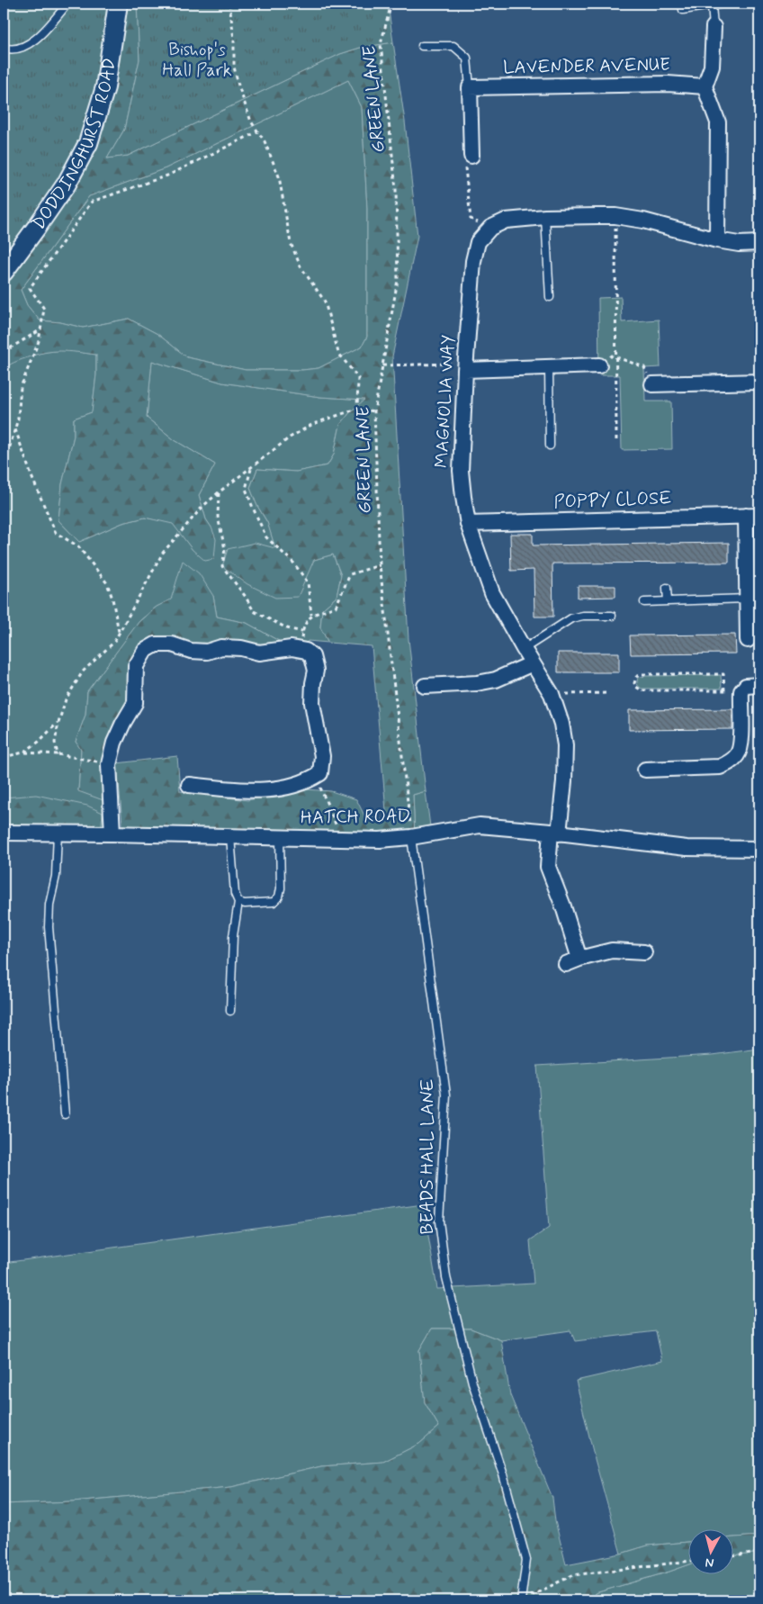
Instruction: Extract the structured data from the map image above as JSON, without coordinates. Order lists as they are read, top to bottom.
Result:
{
  "streets": {
    "street": [
      "LAVENDER AVENUE",
      "DODDINGHURST ROAD",
      "MAGNOLIA WAY",
      "POPPY CLOSE",
      "HATCH ROAD"
    ],
    "lane": ["BEADS HALL LANE"],
    "path": ["GREEN LANE"]
  },
  "crossings": [
    ["GREEN LANE", "HATCH ROAD"],
    ["GREEN LANE", "BEADS HALL LANE"],
    ["MAGNOLIA WAY", "POPPY CLOSE"],
    ["MAGNOLIA WAY", "HATCH ROAD"],
    ["HATCH ROAD", "BEADS HALL LANE"]
  ],
  "parks": ["Bishop's Hall Park"],
  "north": "bottom"
}
